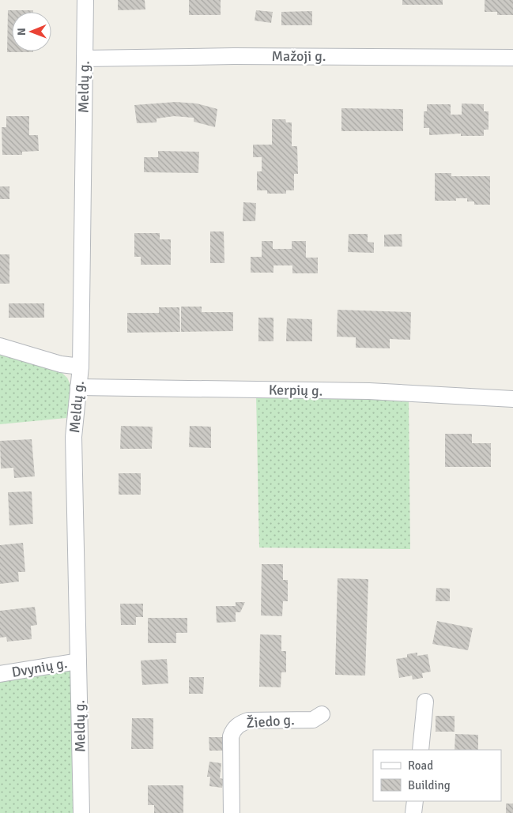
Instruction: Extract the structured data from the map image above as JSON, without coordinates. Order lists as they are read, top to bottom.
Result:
{
  "streets": {
    "street": [
      "Mažoji g.",
      "Meldų g.",
      "Kerpių g.",
      "Dvynių g.",
      "Žiedo g."
    ]
  },
  "crossings": [
    ["Mažoji g.", "Meldų g."],
    ["Meldų g.", "Kerpių g."],
    ["Meldų g.", "Dvynių g."]
  ],
  "legend": ["Road", "Building"],
  "north": "left"
}
